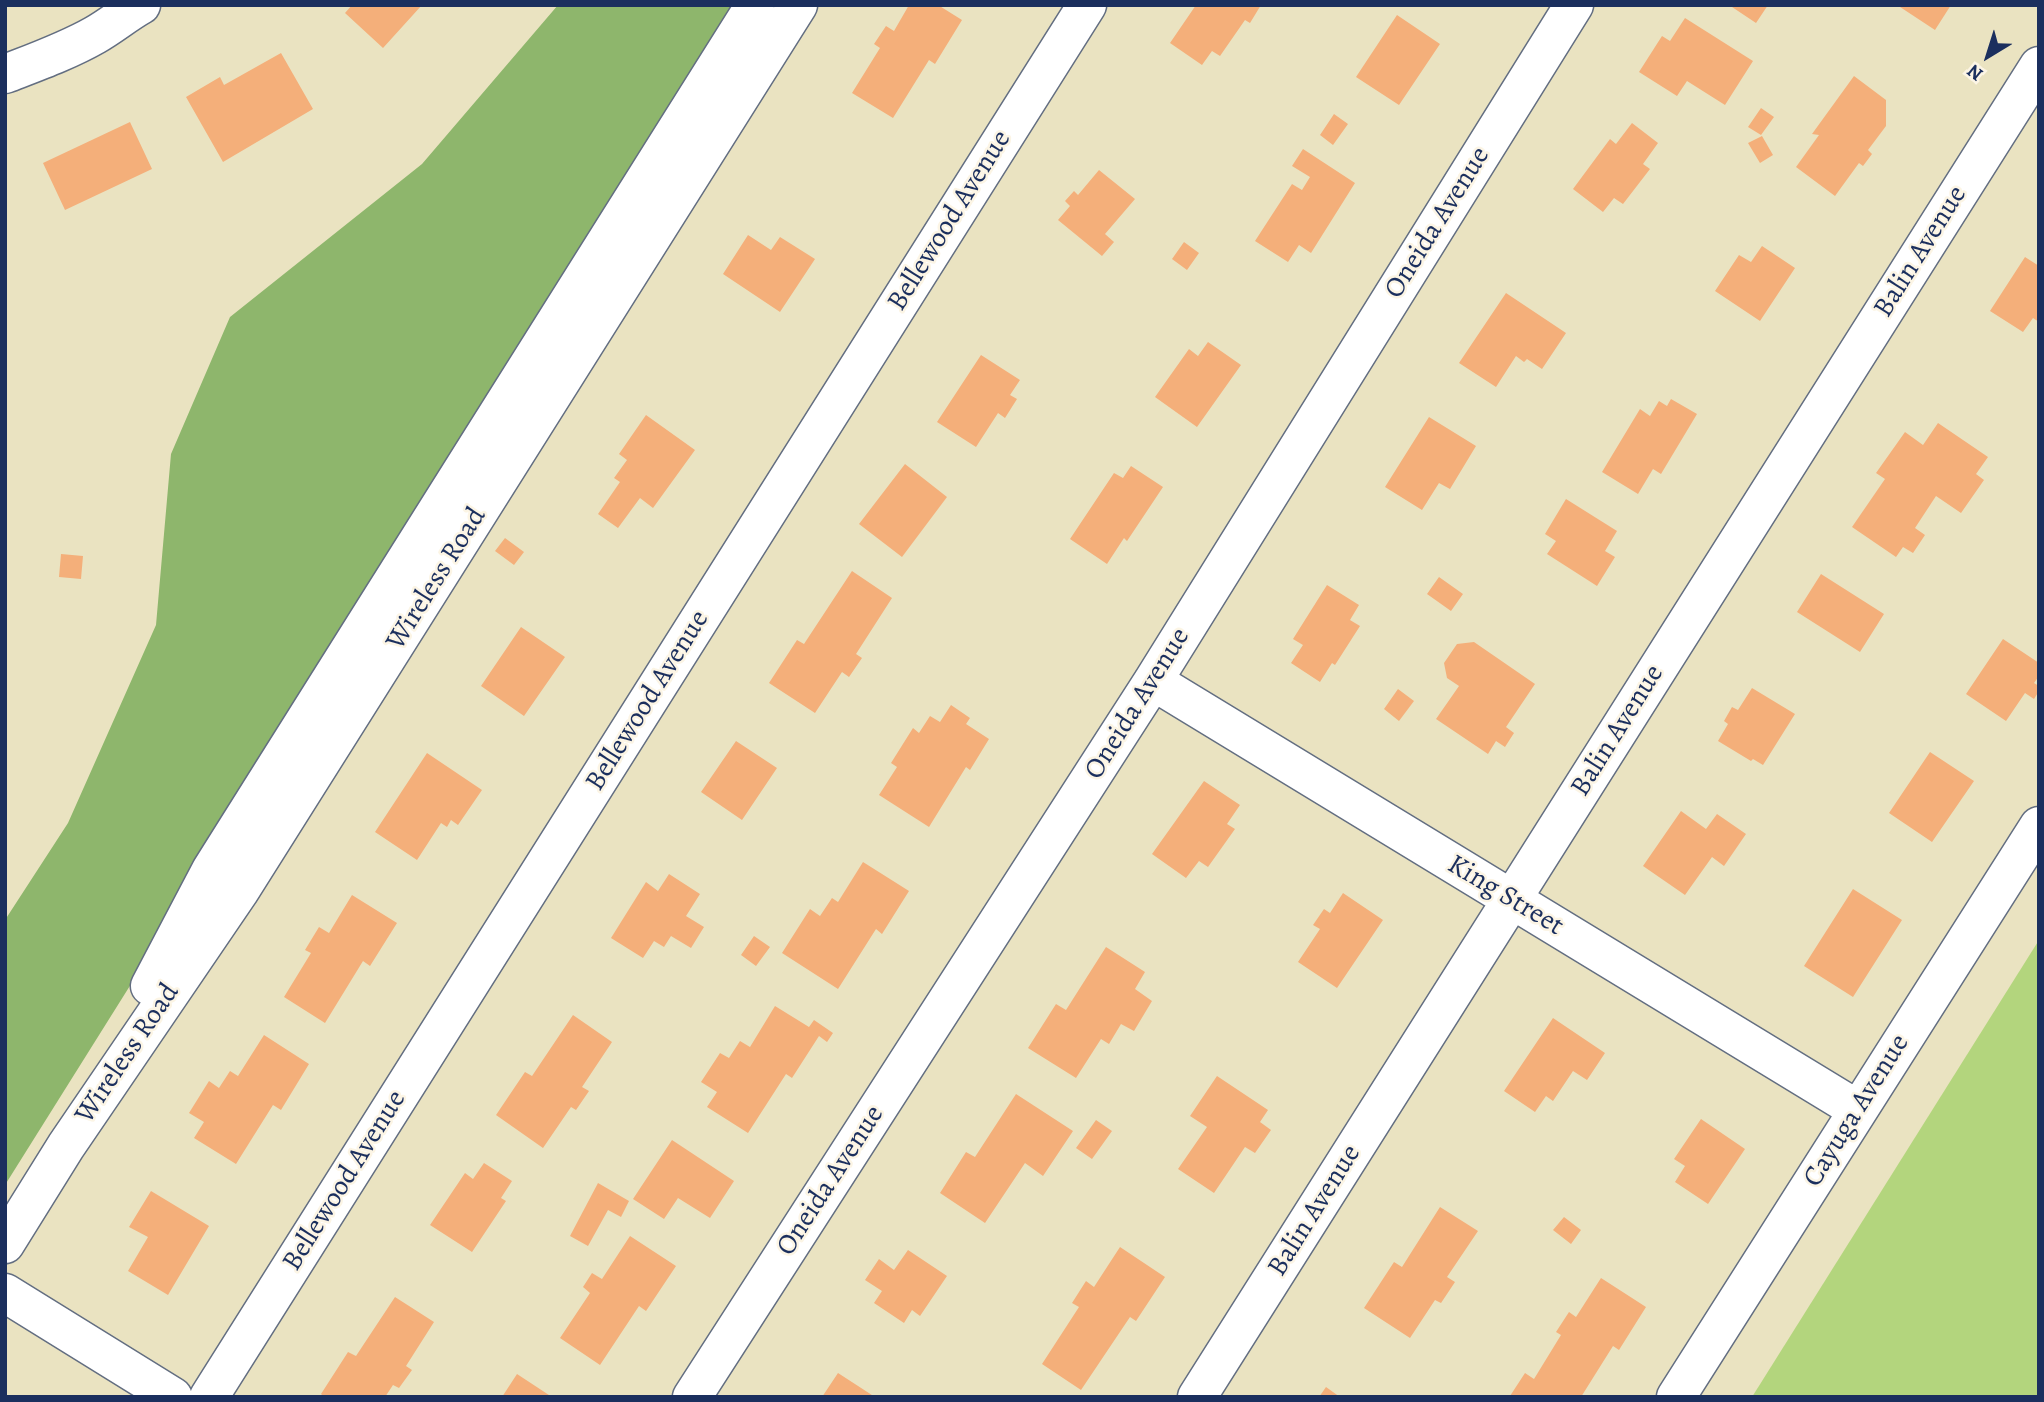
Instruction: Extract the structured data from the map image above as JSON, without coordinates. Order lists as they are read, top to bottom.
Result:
{
  "streets": {
    "street": [
      "Bellewood Avenue",
      "Oneida Avenue",
      "Balin Avenue",
      "Wireless Road",
      "King Street",
      "Cayuga Avenue"
    ]
  },
  "crossings": [
    ["Oneida Avenue", "King Street"],
    ["Balin Avenue", "King Street"],
    ["King Street", "Cayuga Avenue"]
  ],
  "north": "bottom left"
}
